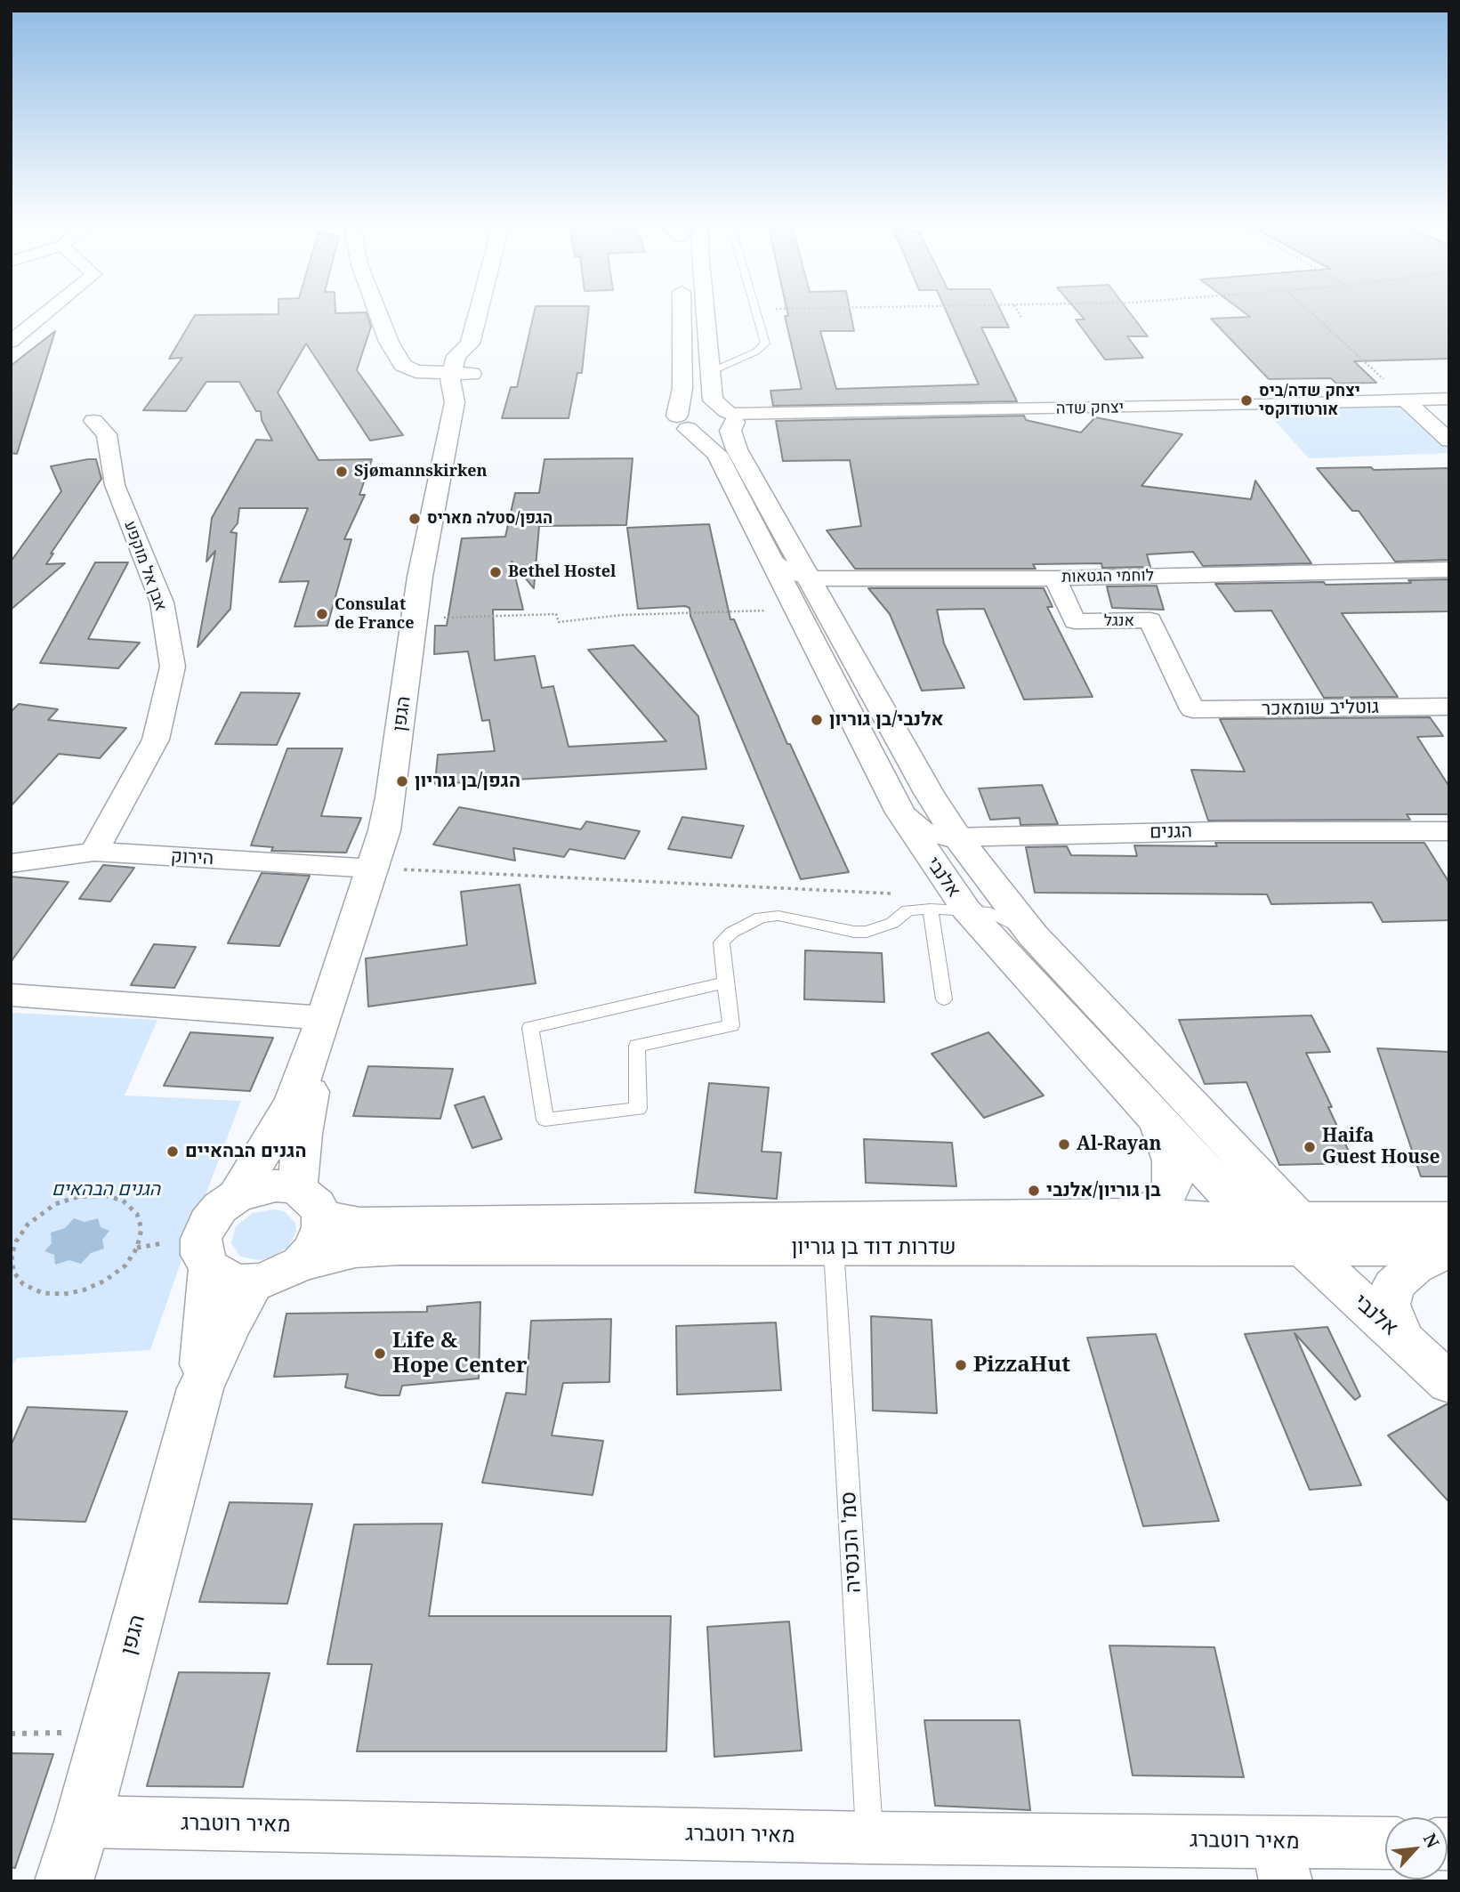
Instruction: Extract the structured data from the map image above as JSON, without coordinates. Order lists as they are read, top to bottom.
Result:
{
  "streets": {
    "street": [
      "יצחק שדה",
      "אבן אל מוקפע",
      "לוחמי הגטאות",
      "אנגל",
      "גוטליב שומאכר",
      "הגפן",
      "הגנים",
      "הירוק",
      "אלנבי",
      "שדרות דוד בן גוריון",
      "מאיר רוטברג"
    ],
    "lane": ["סמ' הכנסיה"]
  },
  "crossings": [
    ["יצחק שדה", "אלנבי"],
    ["אבן אל מוקפע", "הירוק"],
    ["לוחמי הגטאות", "אנגל"],
    ["לוחמי הגטאות", "אלנבי"],
    ["אנגל", "גוטליב שומאכר"],
    ["הגפן", "הירוק"],
    ["הגפן", "שדרות דוד בן גוריון"],
    ["הגפן", "מאיר רוטברג"],
    ["הגנים", "אלנבי"],
    ["אלנבי", "שדרות דוד בן גוריון"],
    ["שדרות דוד בן גוריון", "סמ' הכנסיה"],
    ["סמ' הכנסיה", "מאיר רוטברג"]
  ],
  "parks": ["הגנים הבהאים"],
  "places": [
    "יצחק שדה/ביס אורטודוקסי",
    "Sjømannskirken",
    "הגפן/סטלה מאריס",
    "Bethel Hostel",
    "Consulat de France",
    "אלנבי/בן גוריון",
    "הגפן/בן גוריון",
    "Al-Rayan",
    "Haifa Guest House",
    "הגנים הבהאיים",
    "בן גוריון/אלנבי",
    "Life & Hope Center",
    "PizzaHut"
  ],
  "north": "top right"
}
